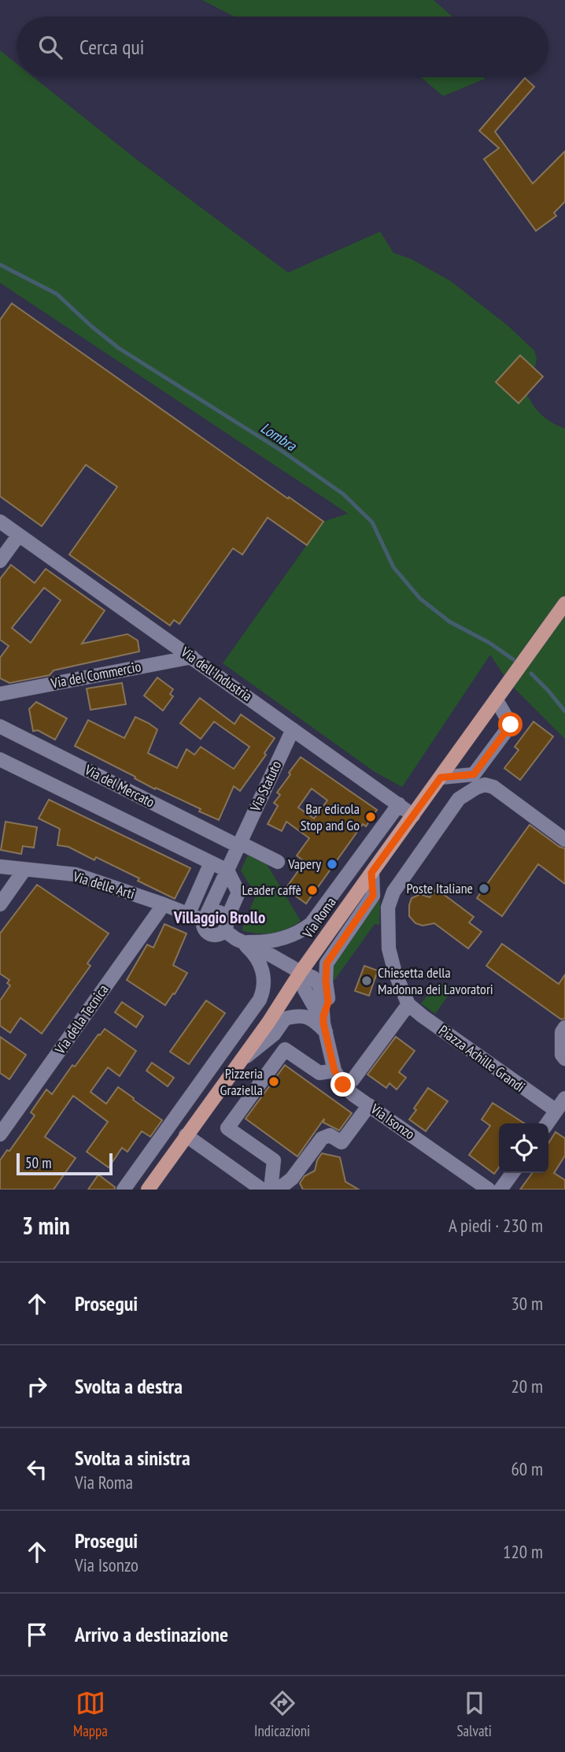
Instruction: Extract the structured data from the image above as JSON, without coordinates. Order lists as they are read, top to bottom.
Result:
{
  "streets": {
    "main road": ["Via Roma"],
    "street": [
      "Via dell'Industria",
      "Via del Commercio",
      "Via del Mercato",
      "Via Statuto",
      "Via delle Arti",
      "Via della Tecnica",
      "Piazza Achille Grandi",
      "Via Isonzo"
    ]
  },
  "crossings": [
    ["Via dell'Industria", "Via del Commercio"],
    ["Via dell'Industria", "Via Statuto"],
    ["Via dell'Industria", "Via Roma"],
    ["Via del Mercato", "Via Statuto"],
    ["Via Statuto", "Via delle Arti"],
    ["Via delle Arti", "Via della Tecnica"],
    ["Via Roma", "Via Isonzo"]
  ],
  "districts": ["Villaggio Brollo"],
  "water": ["Lombra"],
  "places": [
    "Bar edicola Stop and Go",
    "Vapery",
    "Poste Italiane",
    "Leader caffè",
    "Chiesetta della Madonna dei Lavoratori",
    "Pizzeria Graziella"
  ],
  "scale_bar": "50 m",
  "page": {
    "search": "Cerca qui",
    "scale": "50 m",
    "heading": ["3 min", "A piedi · 230 m"],
    "list": [
      ["Prosegui", "30 m"],
      ["Svolta a destra", "20 m"],
      ["Svolta a sinistra", "Via Roma", "60 m"],
      ["Prosegui", "Via Isonzo", "120 m"],
      "Arrivo a destinazione"
    ],
    "nav": ["Mappa", "Indicazioni", "Salvati"]
  }
}
